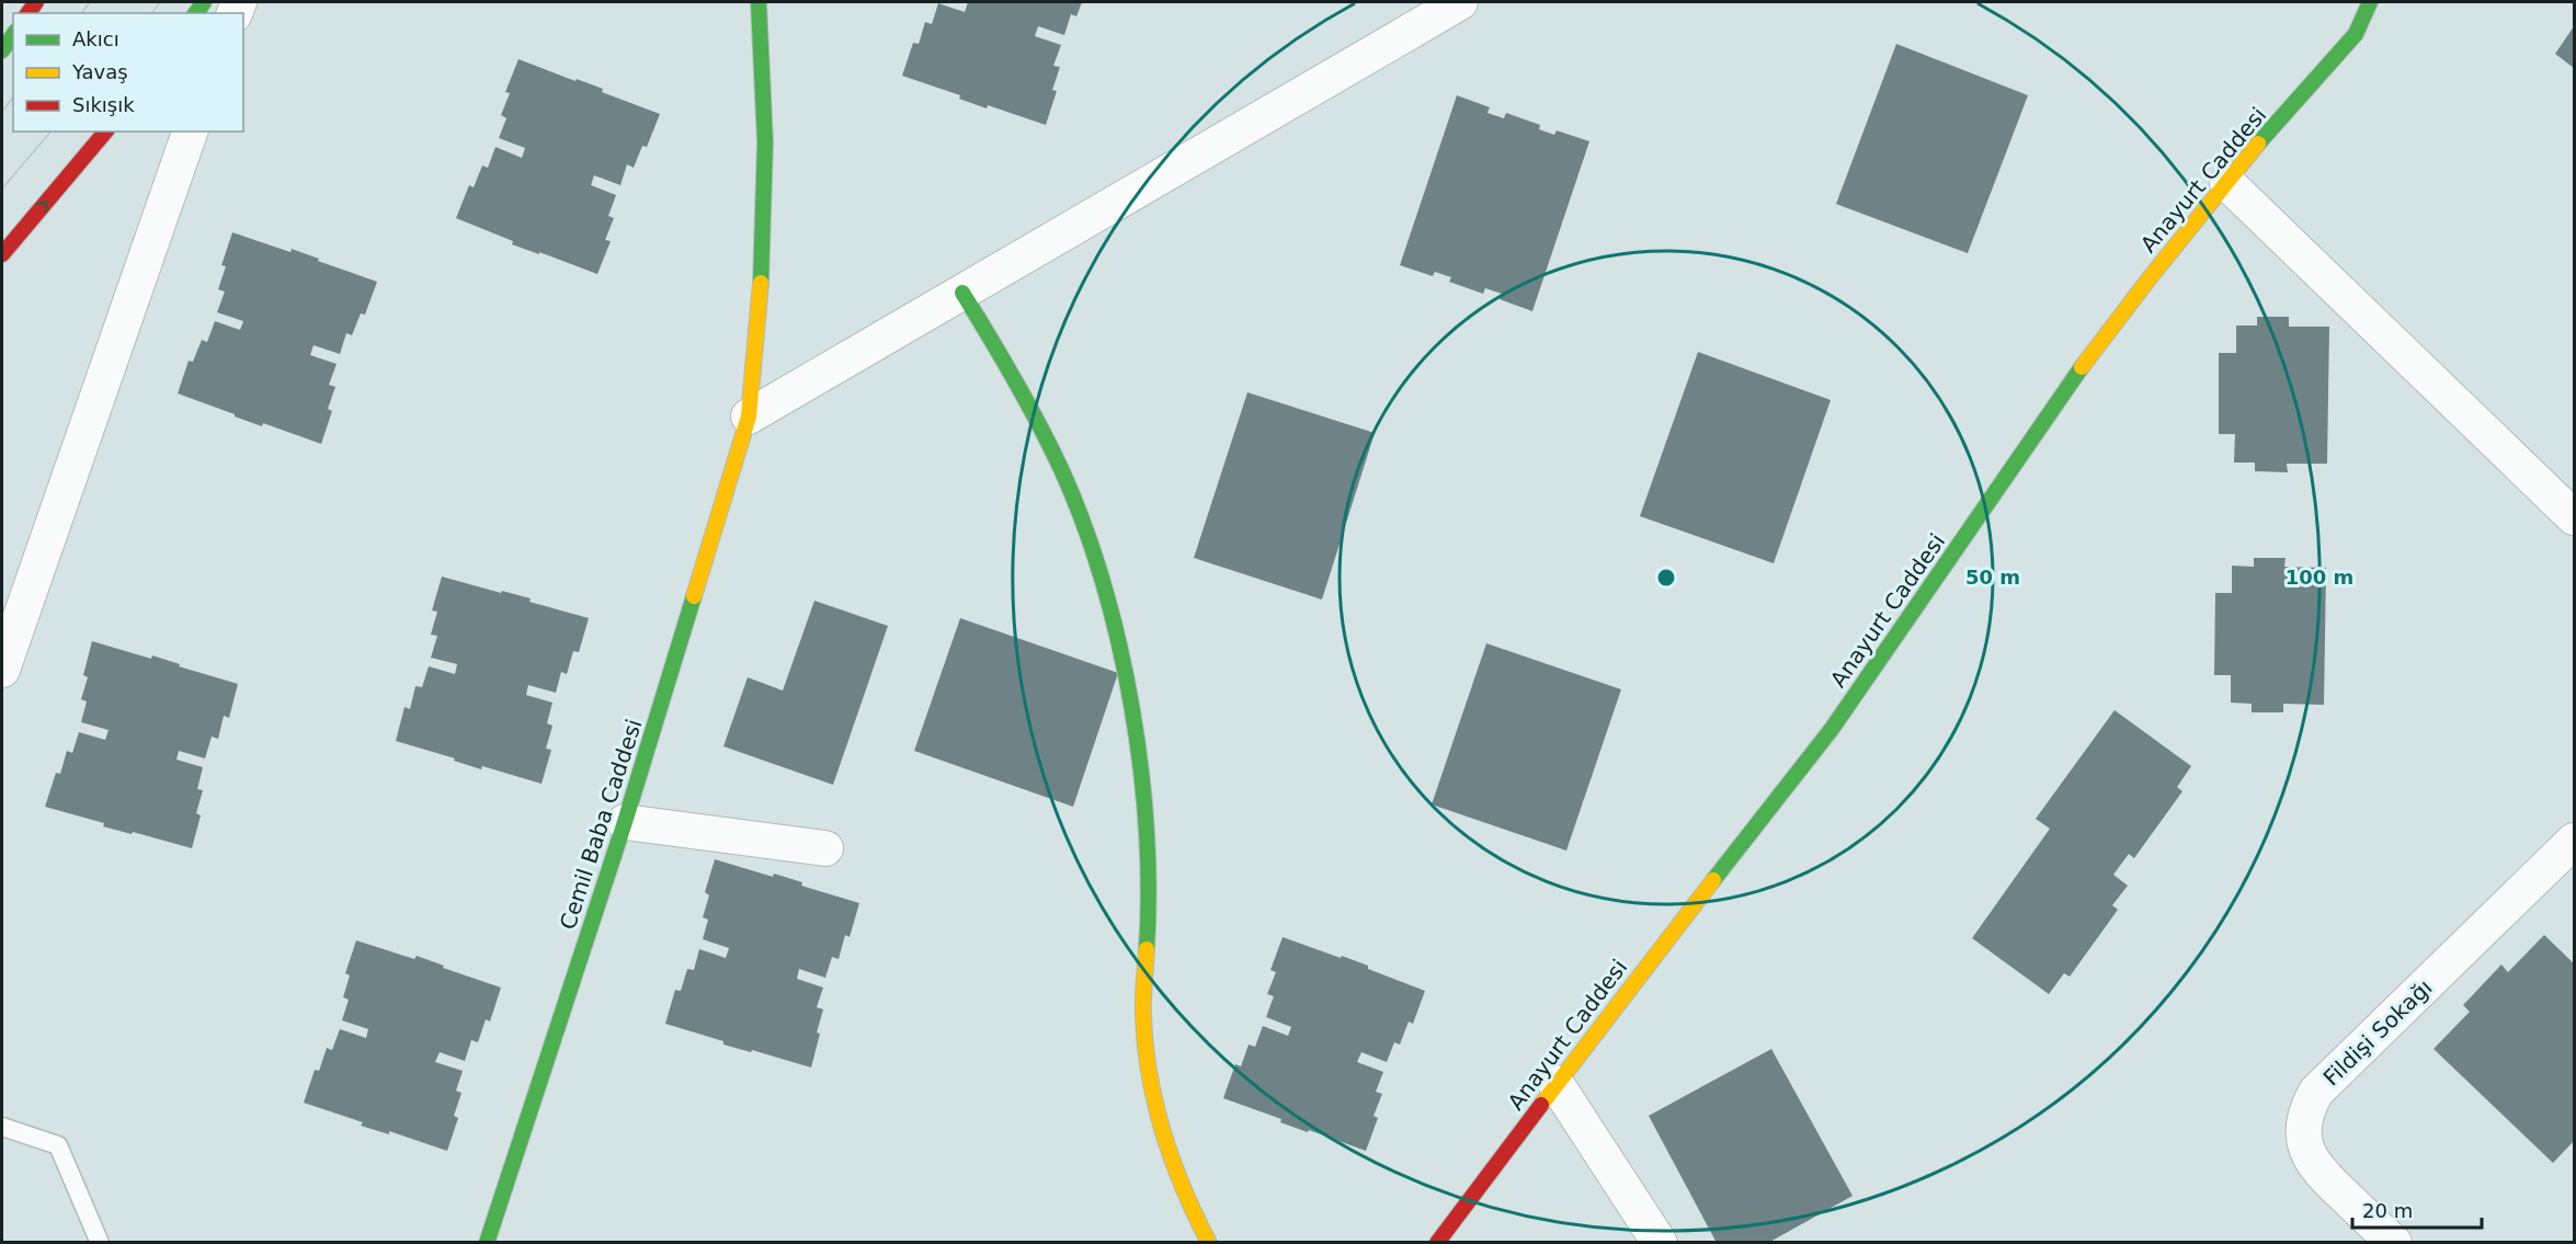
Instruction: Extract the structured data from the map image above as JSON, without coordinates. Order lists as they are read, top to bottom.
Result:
{
  "streets": {
    "street": ["Anayurt Caddesi", "Cemil Baba Caddesi", "Fildişi Sokağı"]
  },
  "legend": ["Akıcı", "Yavaş", "Sıkışık"],
  "scale_bar": "20 m",
  "rings": ["50 m", "100 m"]
}
